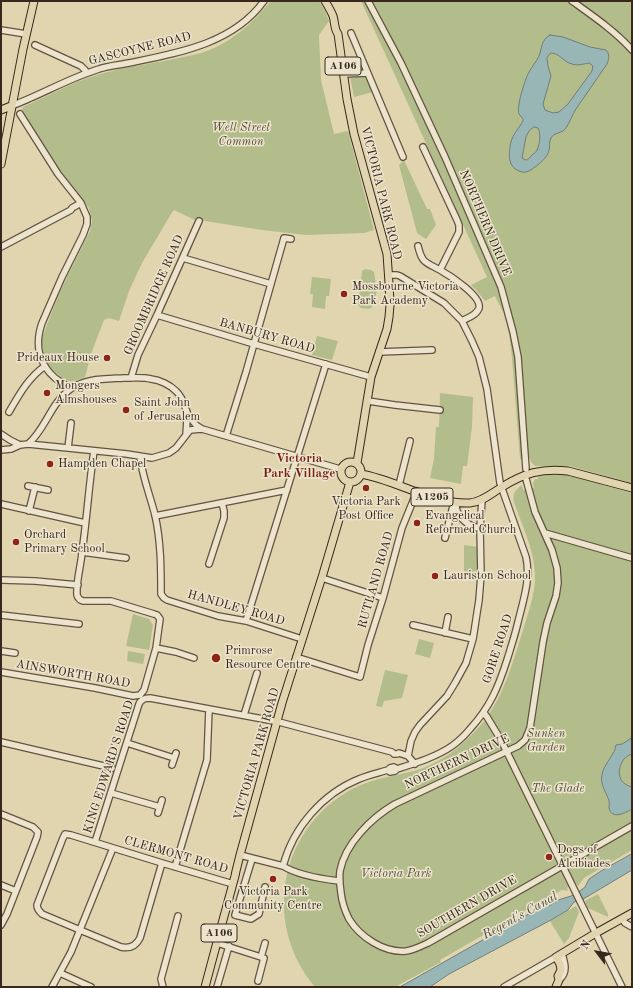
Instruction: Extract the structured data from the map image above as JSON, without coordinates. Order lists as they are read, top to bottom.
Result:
{
  "streets": {
    "main road": ["A106", "VICTORIA PARK ROAD", "A1205"],
    "street": [
      "GASCOYNE ROAD",
      "NORTHERN DRIVE",
      "GROOMBRIDGE ROAD",
      "BANBURY ROAD",
      "RUTLAND ROAD",
      "HANDLEY ROAD",
      "GORE ROAD",
      "AINSWORTH ROAD",
      "KING EDWARD'S ROAD",
      "CLERMONT ROAD",
      "SOUTHERN DRIVE"
    ]
  },
  "crossings": [
    ["VICTORIA PARK ROAD", "BANBURY ROAD"],
    ["VICTORIA PARK ROAD", "A1205"],
    ["VICTORIA PARK ROAD", "RUTLAND ROAD"],
    ["VICTORIA PARK ROAD", "HANDLEY ROAD"],
    ["VICTORIA PARK ROAD", "GORE ROAD"],
    ["VICTORIA PARK ROAD", "AINSWORTH ROAD"],
    ["VICTORIA PARK ROAD", "CLERMONT ROAD"],
    ["NORTHERN DRIVE", "SOUTHERN DRIVE"],
    ["GROOMBRIDGE ROAD", "BANBURY ROAD"],
    ["A1205", "RUTLAND ROAD"],
    ["A1205", "GORE ROAD"],
    ["AINSWORTH ROAD", "KING EDWARD'S ROAD"],
    ["KING EDWARD'S ROAD", "CLERMONT ROAD"]
  ],
  "districts": ["Victoria Park Village"],
  "water": ["Regent's Canal"],
  "parks": [
    "Well Street Common",
    "Sunken Garden",
    "The Glade",
    "Victoria Park"
  ],
  "places": [
    "Mossbourne Victoria Park Academy",
    "Prideaux House",
    "Mongers Almshouses",
    "Saint John of Jerusalem",
    "Hampden Chapel",
    "Victoria Park Post Office",
    "Evangelical Reformed Church",
    "Orchard Primary School",
    "Lauriston School",
    "Primrose Resource Centre",
    "Dogs of Alcibiades",
    "Victoria Park Community Centre"
  ],
  "north": "top left"
}
